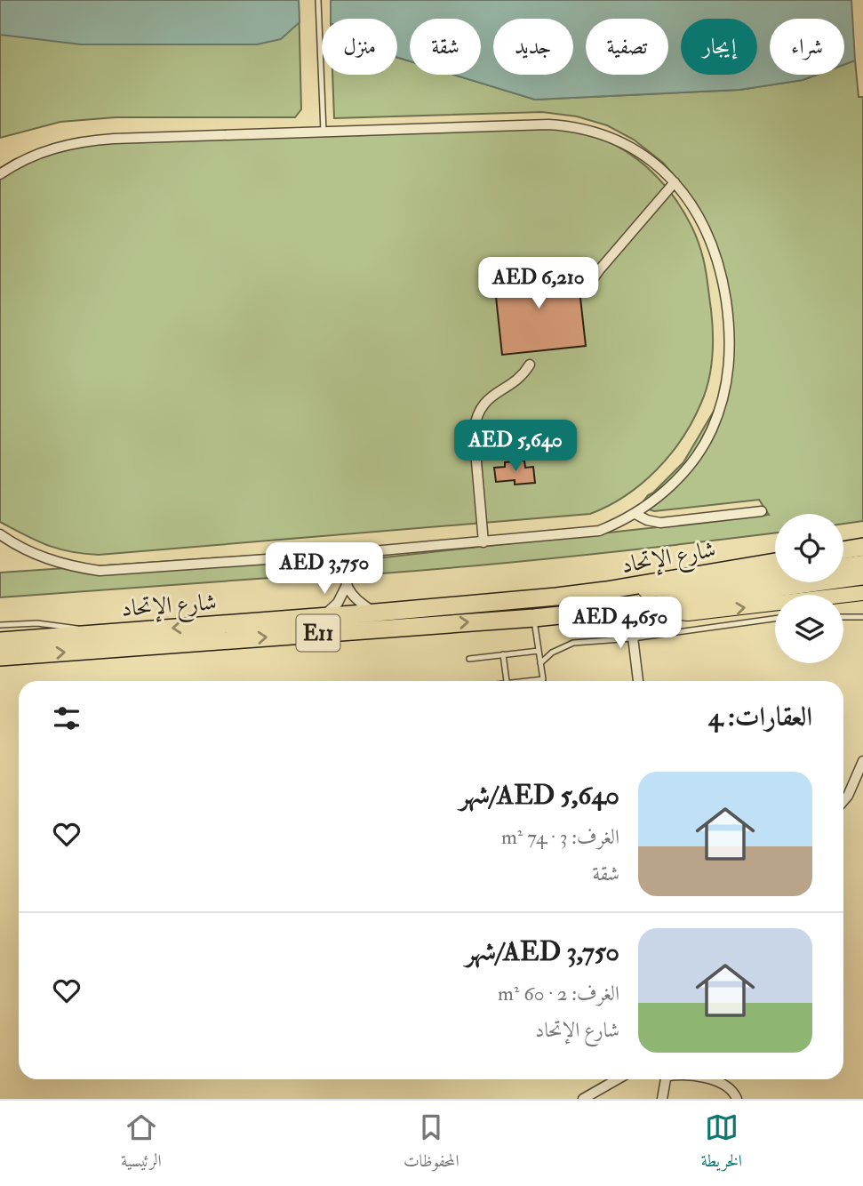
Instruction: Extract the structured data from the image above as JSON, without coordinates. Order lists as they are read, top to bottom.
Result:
{
  "streets": {
    "highway": ["شارع الإتحاد", "E11"]
  },
  "crossings": [
    ["شارع الإتحاد", "E11"]
  ],
  "page": {
    "chip": [
      "شراء",
      "إيجار",
      "تصفية",
      "جديد",
      "شقة",
      "منزل"
    ],
    "price": [
      "AED 6,210",
      "AED 5,640",
      "AED 3,750",
      "AED 4,650"
    ],
    "heading": "العقارات: 4",
    "list": [
      {
        "name": "AED 5,640/شهر",
        "note": "الغرف: 3 · 74 m² · شقة"
      },
      {
        "name": "AED 3,750/شهر",
        "note": "الغرف: 2 · 60 m² · شارع الإتحاد"
      }
    ],
    "tabs": ["الخريطة", "المحفوظات", "الرئيسية"]
  }
}
